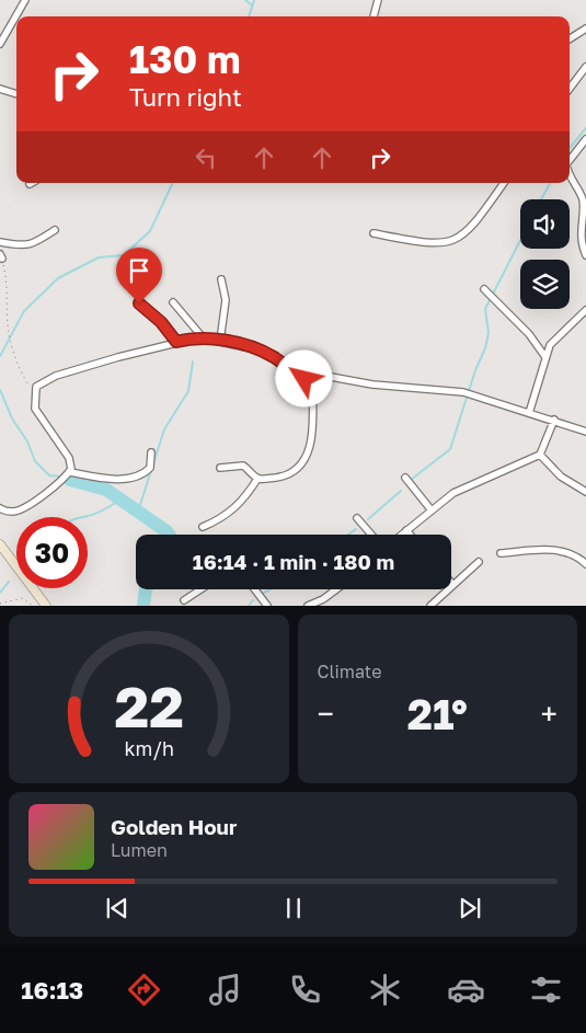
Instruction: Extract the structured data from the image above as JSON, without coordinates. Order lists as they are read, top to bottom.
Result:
{
  "page": {
    "turn": ["130 m", "Turn right"],
    "limit": "30",
    "trip": "16:14 · 1 min · 180 m",
    "tile": "Climate",
    "heat": ["−", "21°", "+"],
    "song": ["Golden Hour", "Lumen"],
    "tabs": "16:13",
    "gauge": ["22", "km/h"]
  }
}
